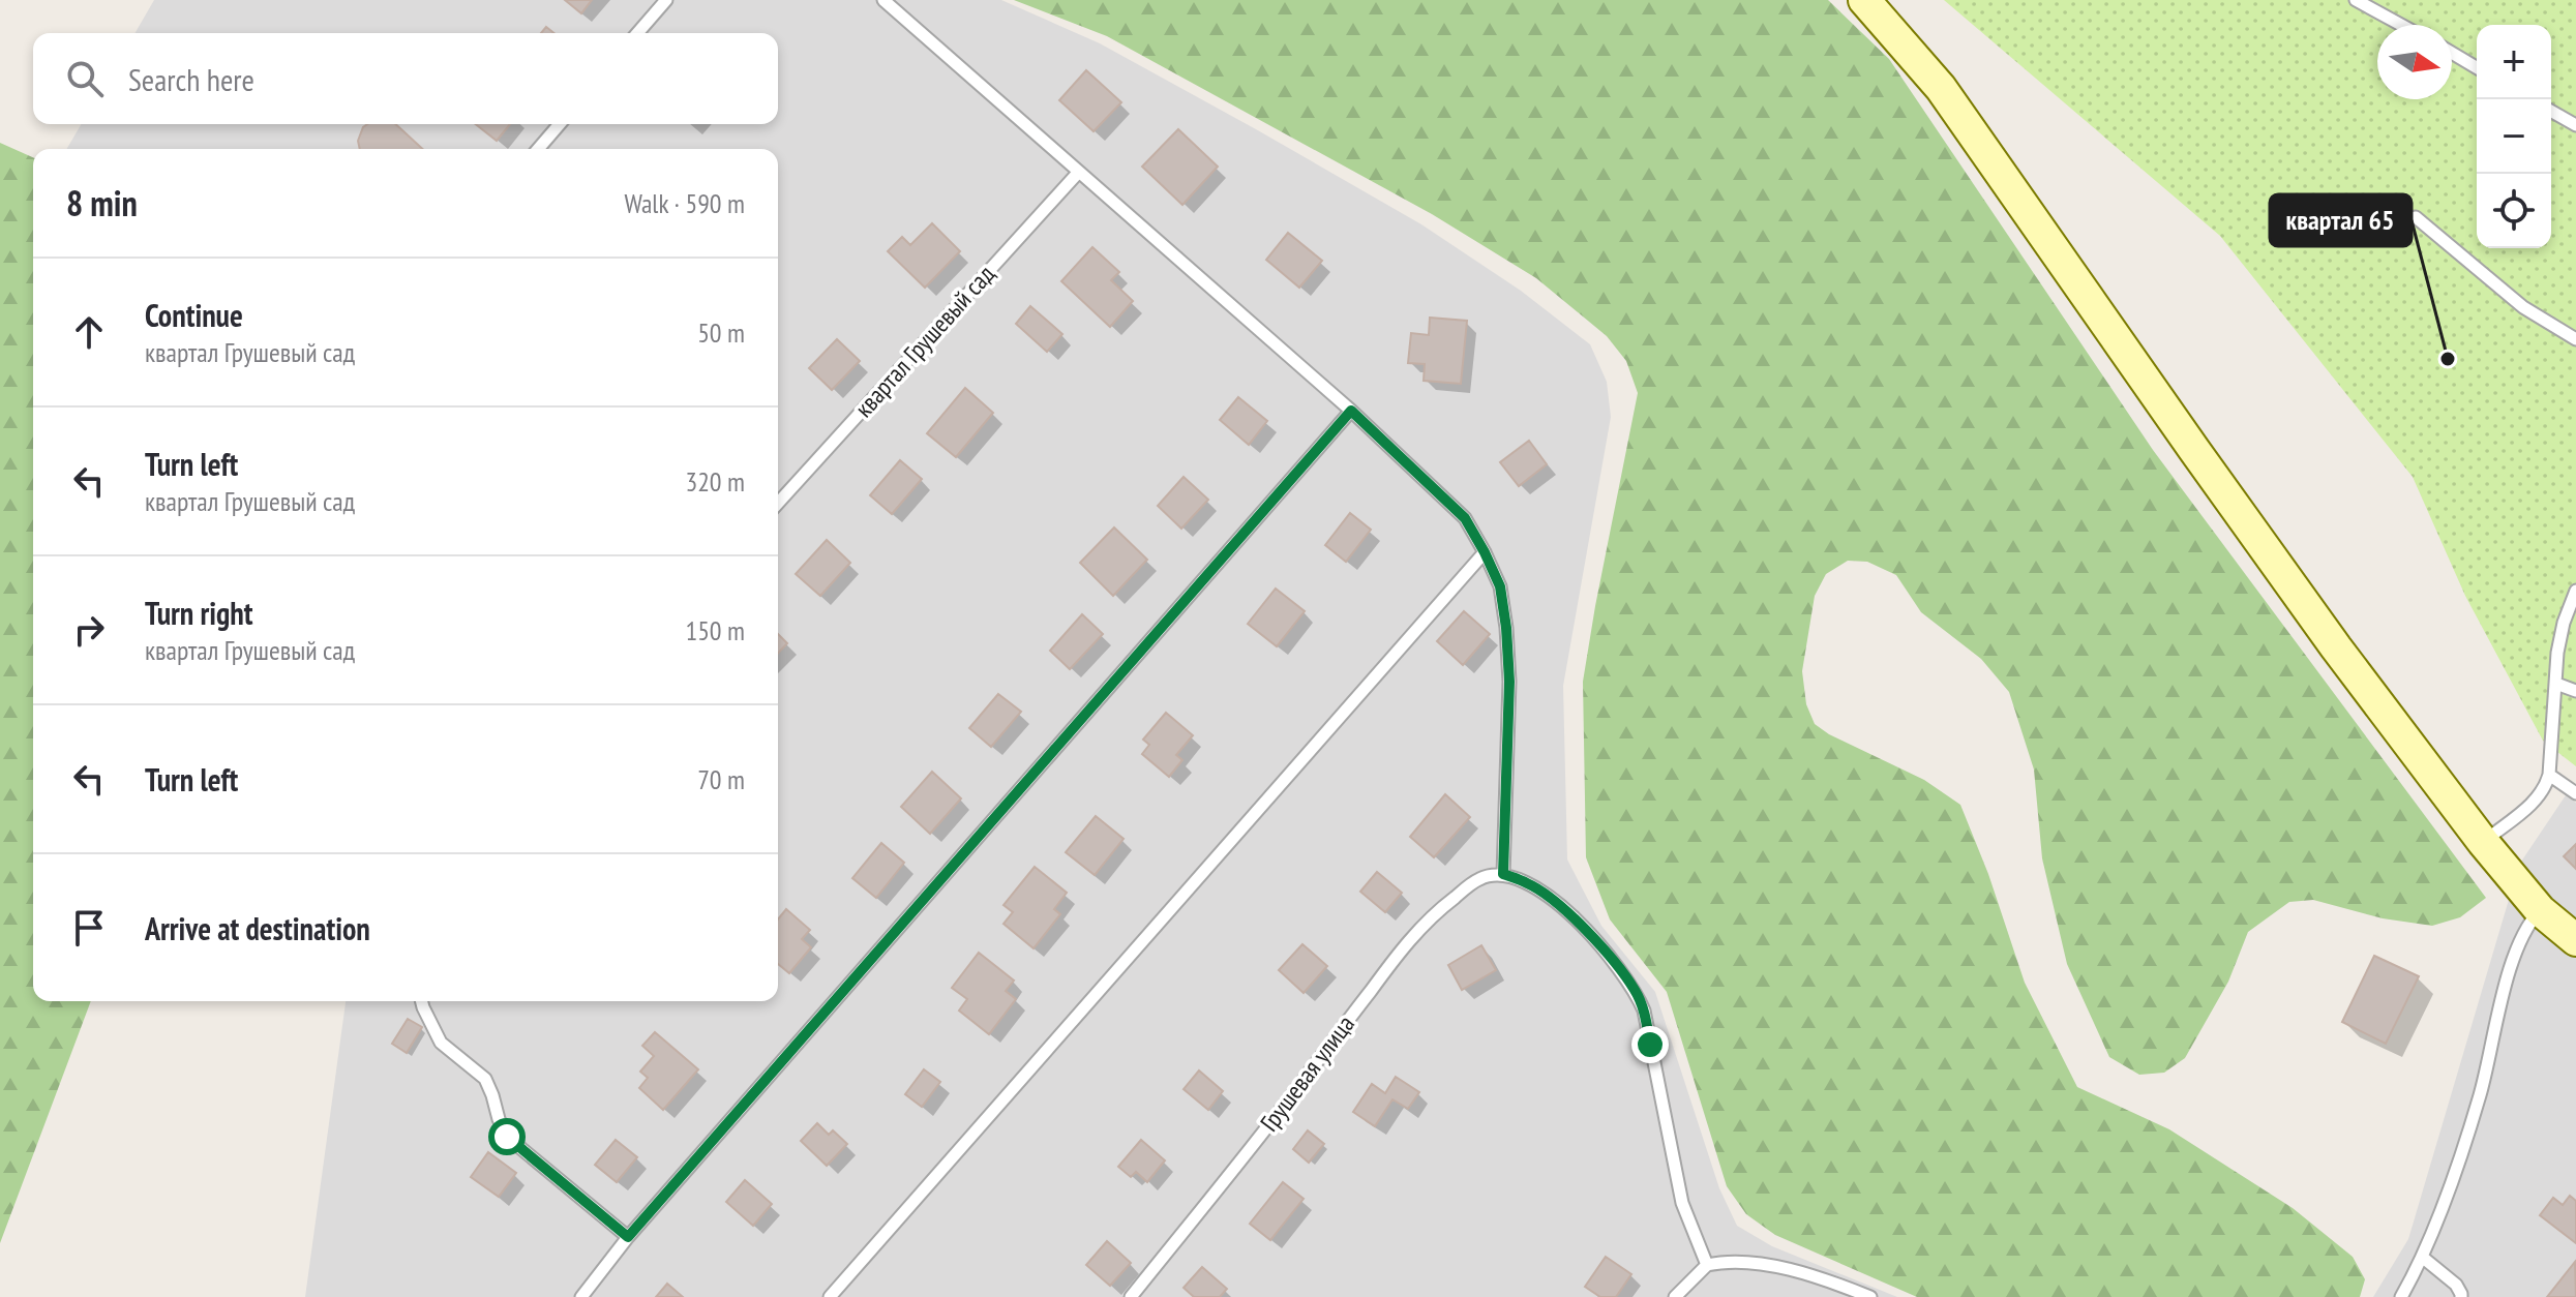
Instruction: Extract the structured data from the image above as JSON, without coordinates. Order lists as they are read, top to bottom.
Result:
{
  "streets": {
    "lane": ["квартал Грушевый сад", "Грушевая улица"]
  },
  "places": ["квартал 65"],
  "north": "right",
  "page": {
    "map_buttons": ["+", "−"],
    "search": "Search here",
    "heading": ["8 min", "Walk · 590 m"],
    "list": [
      ["Continue", "квартал Грушевый сад", "50 m"],
      ["Turn left", "квартал Грушевый сад", "320 m"],
      ["Turn right", "квартал Грушевый сад", "150 m"],
      ["Turn left", "70 m"],
      "Arrive at destination"
    ]
  }
}
